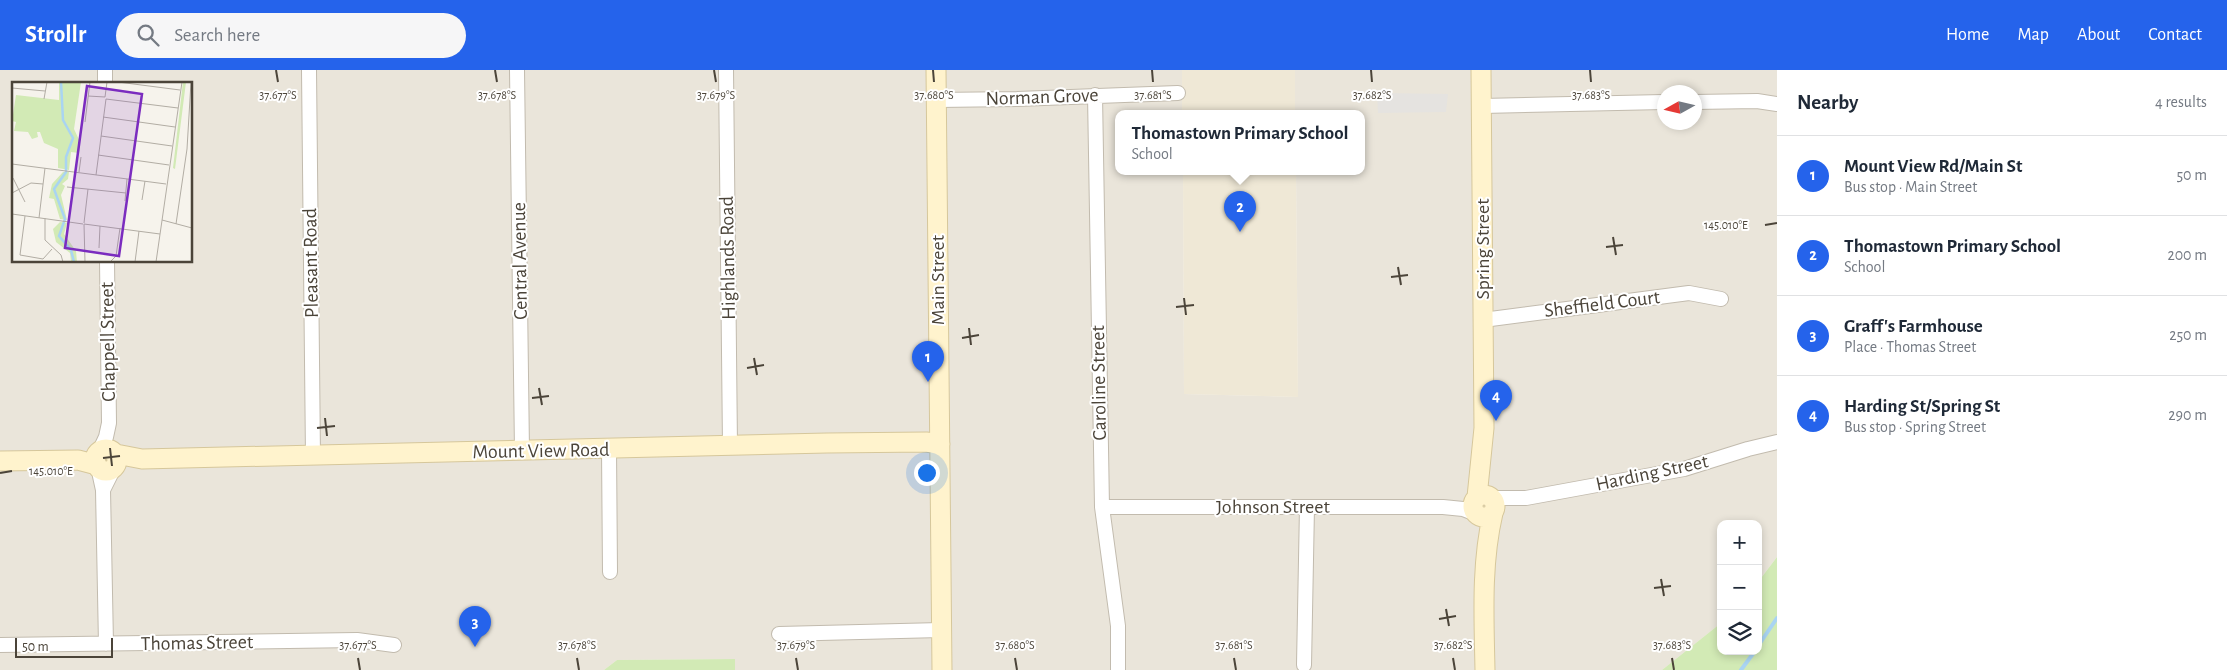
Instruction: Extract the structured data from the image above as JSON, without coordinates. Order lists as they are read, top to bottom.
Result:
{
  "streets": {
    "street": [
      "Norman Grove",
      "Spring Street",
      "Highlands Road",
      "Central Avenue",
      "Pleasant Road",
      "Main Street",
      "Sheffield Court",
      "Chappell Street",
      "Caroline Street",
      "Mount View Road",
      "Harding Street",
      "Johnson Street",
      "Thomas Street"
    ]
  },
  "crossings": [
    ["Norman Grove", "Main Street"],
    ["Norman Grove", "Caroline Street"],
    ["Spring Street", "Sheffield Court"],
    ["Spring Street", "Harding Street"],
    ["Spring Street", "Johnson Street"],
    ["Highlands Road", "Mount View Road"],
    ["Central Avenue", "Mount View Road"],
    ["Pleasant Road", "Mount View Road"],
    ["Main Street", "Mount View Road"],
    ["Chappell Street", "Mount View Road"],
    ["Caroline Street", "Johnson Street"],
    ["Harding Street", "Johnson Street"]
  ],
  "scale_bar": "50 m",
  "north": "left",
  "page": {
    "header": "Strollr",
    "search": "Search here",
    "nav": [
      "Home",
      "Map",
      "About",
      "Contact"
    ],
    "heading": ["Nearby", "4 results"],
    "popup": ["Thomastown Primary School", "School"],
    "list": [
      {
        "mark": "1",
        "name": "Mount View Rd/Main St",
        "note": "Bus stop · Main Street",
        "value": "50 m"
      },
      {
        "mark": "2",
        "name": "Thomastown Primary School",
        "note": "School",
        "value": "200 m"
      },
      {
        "mark": "3",
        "name": "Graff's Farmhouse",
        "note": "Place · Thomas Street",
        "value": "250 m"
      },
      {
        "mark": "4",
        "name": "Harding St/Spring St",
        "note": "Bus stop · Spring Street",
        "value": "290 m"
      }
    ],
    "pins": [
      "2",
      "1",
      "4",
      "3"
    ],
    "map_buttons": ["+", "−"],
    "scale": "50 m"
  },
  "coordinates": [
    "37.677°S",
    "37.678°S",
    "37.679°S",
    "37.680°S",
    "37.681°S",
    "37.682°S",
    "37.683°S",
    "145.010°E"
  ]
}
